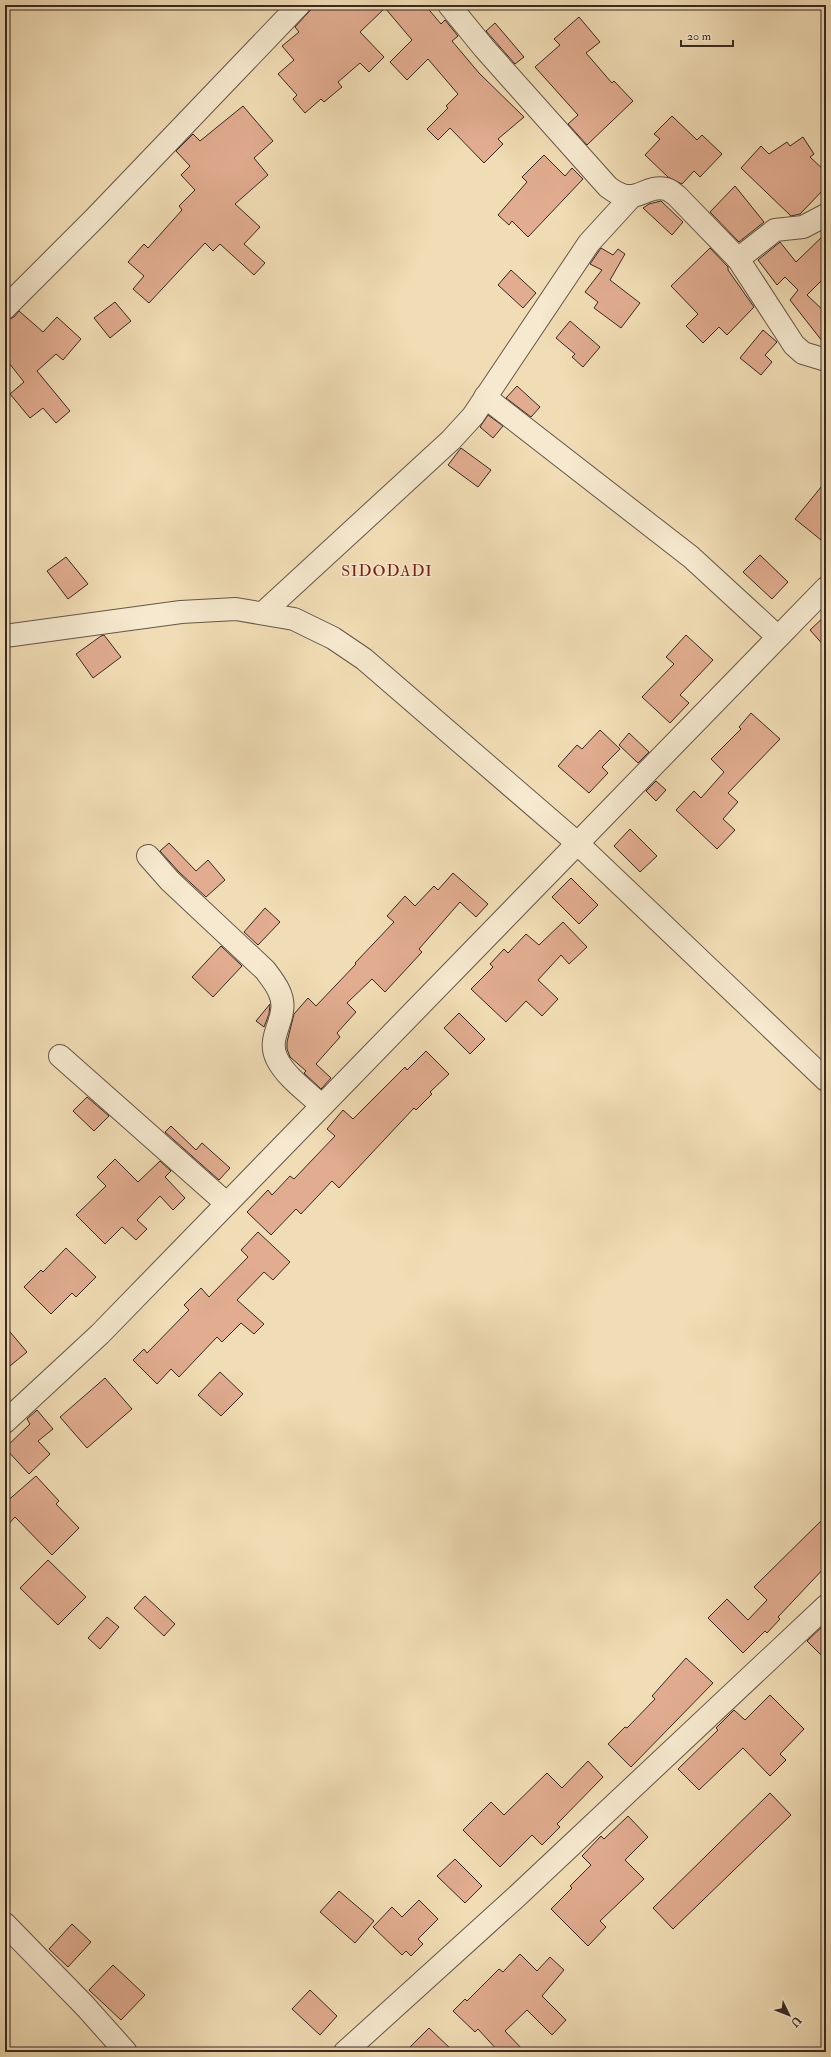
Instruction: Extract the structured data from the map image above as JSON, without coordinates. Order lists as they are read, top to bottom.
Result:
{
  "districts": ["SIDODADI"],
  "scale_bar": "20 m",
  "north": "bottom right"
}
